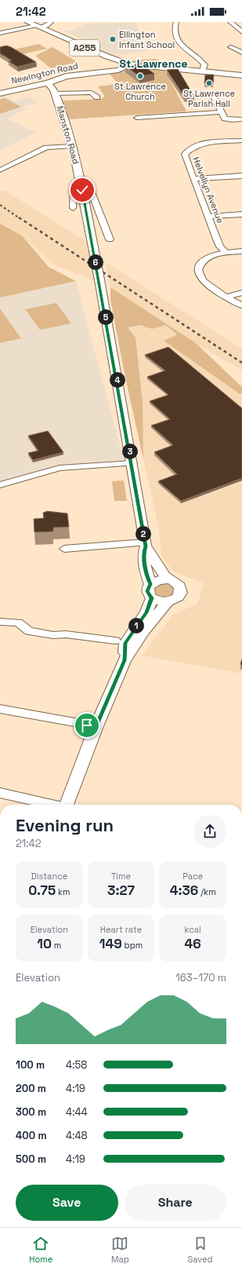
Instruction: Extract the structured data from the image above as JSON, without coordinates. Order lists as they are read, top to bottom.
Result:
{
  "streets": {
    "main road": ["A255", "Newington Road", "Manston Road"],
    "street": ["Helvellyn Avenue"]
  },
  "crossings": [
    ["A255", "Newington Road"],
    ["Newington Road", "Manston Road"]
  ],
  "districts": ["St. Lawrence"],
  "places": ["Ellington Infant School", "St Lawrence Church", "St Lawrence Parish Hall"],
  "page": {
    "status": "21:42",
    "pins": [
      "6",
      "5",
      "4",
      "3",
      "2",
      "1"
    ],
    "heading": ["Evening run", "21:42"],
    "stats": [
      ["Distance", "0.75 km"],
      ["Time", "3:27"],
      ["Pace", "4:36 /km"],
      ["Elevation", "10 m"],
      ["Heart rate", "149 bpm"],
      ["kcal", "46"]
    ],
    "chart": ["Elevation", "163–170 m"],
    "list": [
      {
        "name": "100 m",
        "note": "4:58"
      },
      {
        "name": "200 m",
        "note": "4:19"
      },
      {
        "name": "300 m",
        "note": "4:44"
      },
      {
        "name": "400 m",
        "note": "4:48"
      },
      {
        "name": "500 m",
        "note": "4:19"
      }
    ],
    "buttons": ["Save", "Share"],
    "tabs": ["Home", "Map", "Saved"]
  }
}
